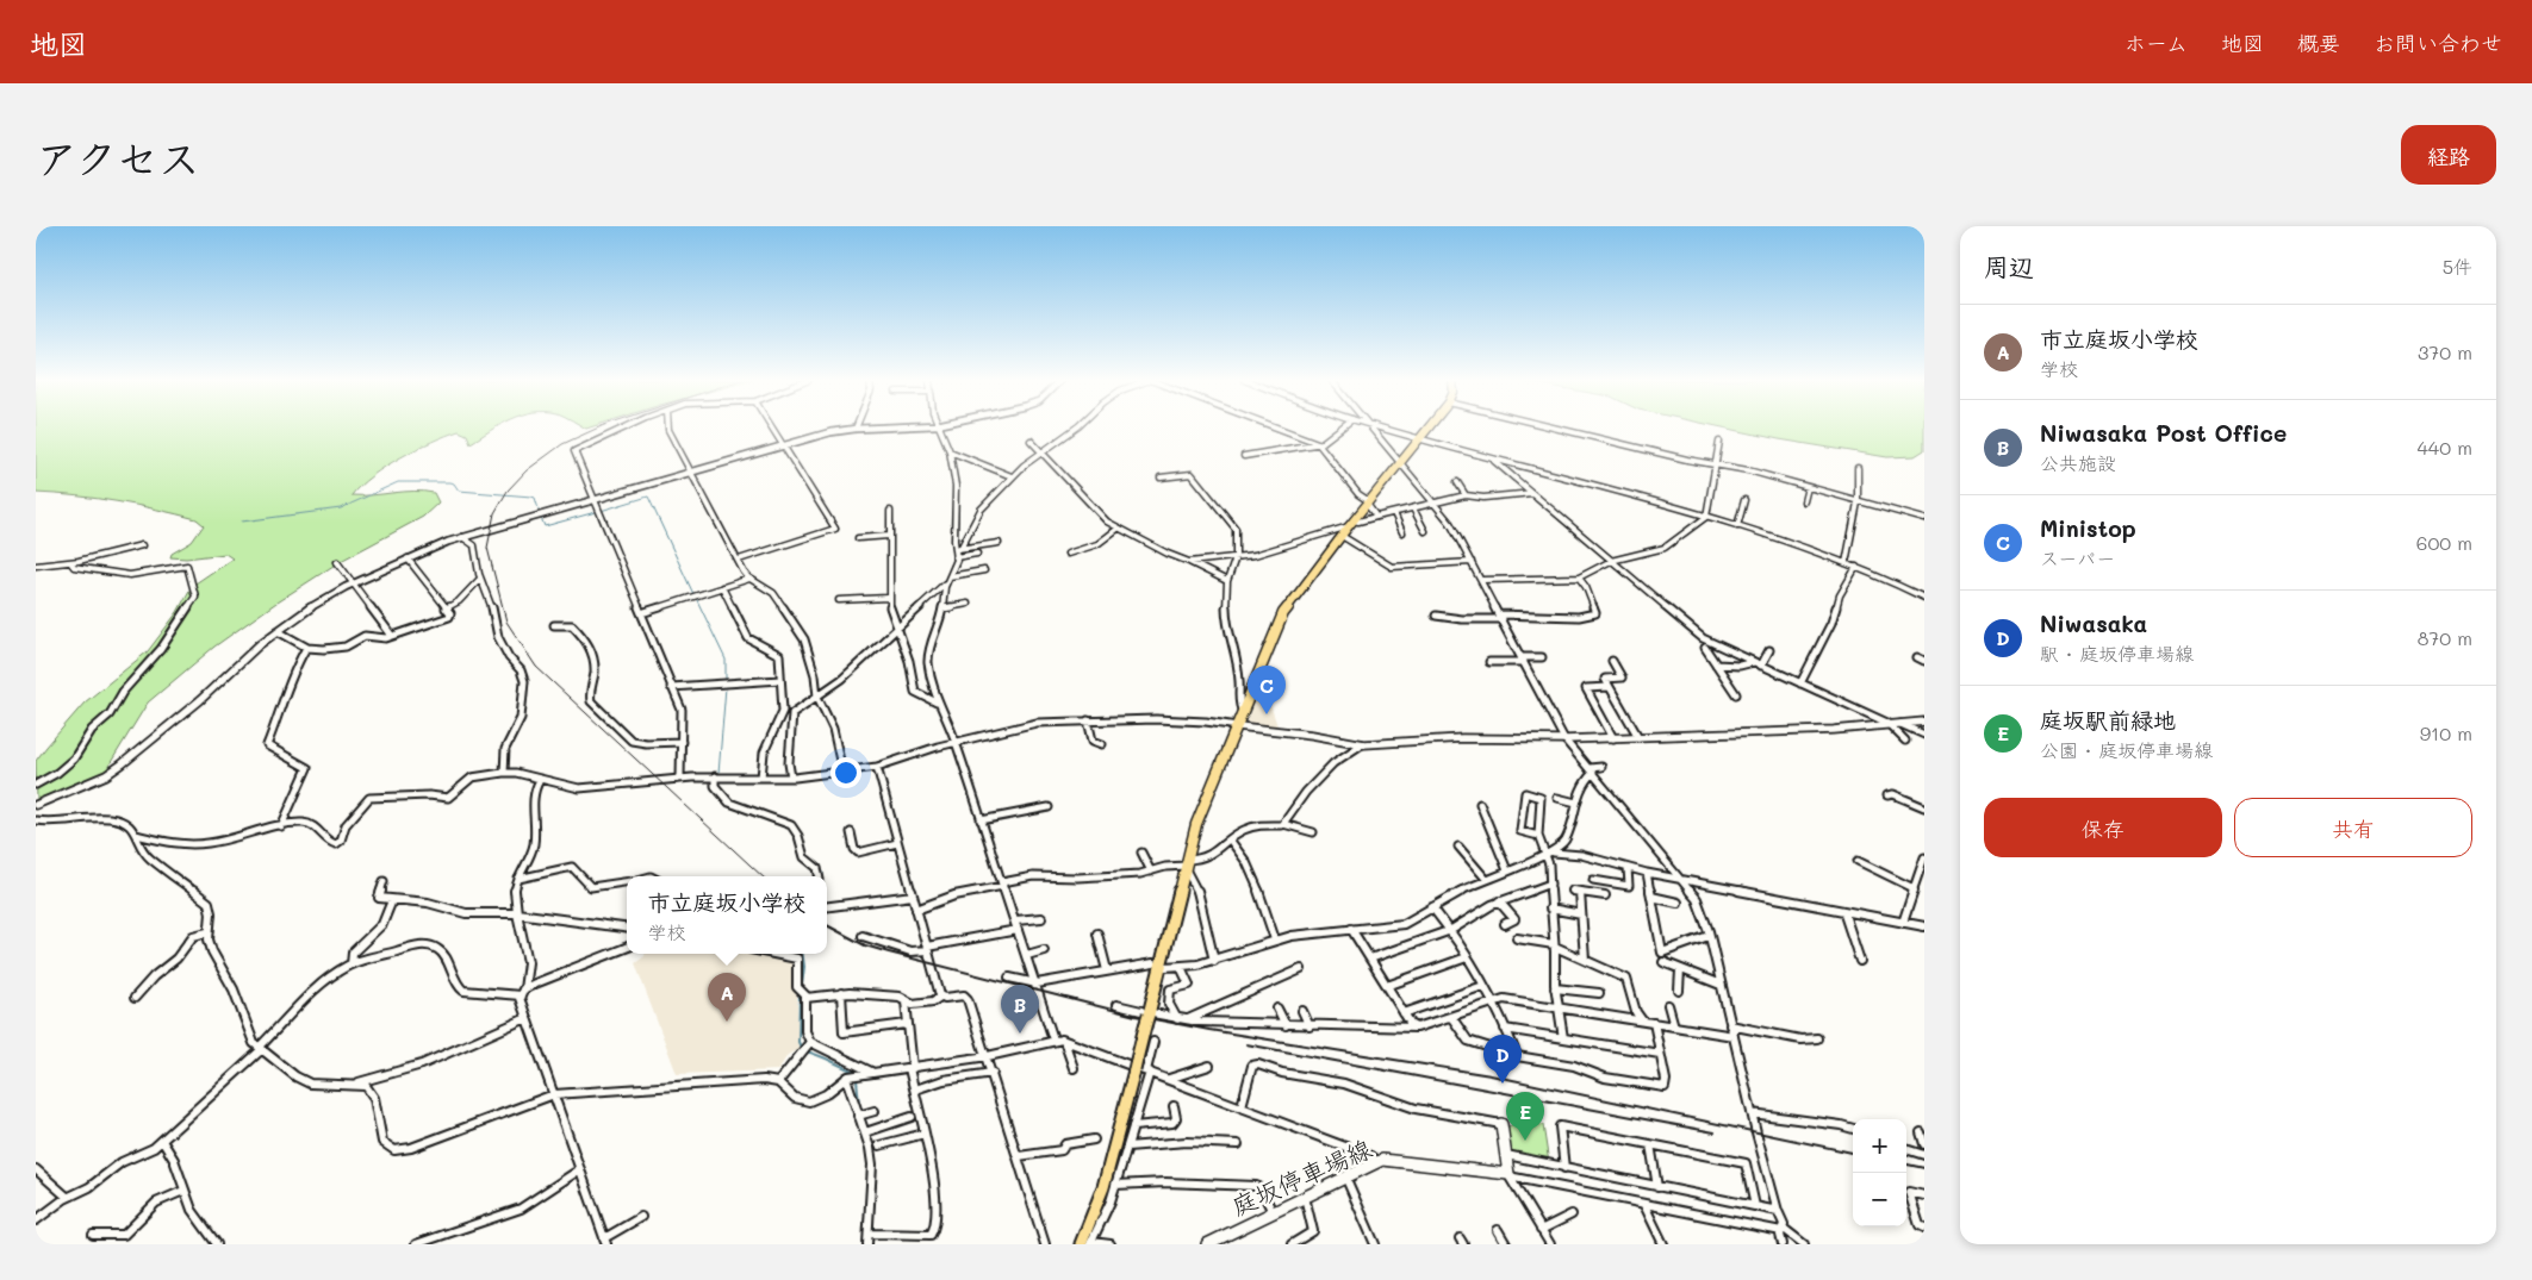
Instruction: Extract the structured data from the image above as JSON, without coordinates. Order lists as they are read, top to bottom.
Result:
{
  "streets": {
    "main road": ["庭坂停車場線"]
  },
  "page": {
    "header": "地図",
    "nav": [
      "ホーム",
      "地図",
      "概要",
      "お問い合わせ"
    ],
    "title": "アクセス",
    "buttons": [
      "経路",
      ["保存", "共有"]
    ],
    "heading": ["周辺", "5件"],
    "list": [
      {
        "mark": "A",
        "name": "市立庭坂小学校",
        "note": "学校",
        "value": "370 m"
      },
      {
        "mark": "B",
        "name": "Niwasaka Post Office",
        "note": "公共施設",
        "value": "440 m"
      },
      {
        "mark": "C",
        "name": "Ministop",
        "note": "スーパー",
        "value": "600 m"
      },
      {
        "mark": "D",
        "name": "Niwasaka",
        "note": "駅 · 庭坂停車場線",
        "value": "870 m"
      },
      {
        "mark": "E",
        "name": "庭坂駅前緑地",
        "note": "公園 · 庭坂停車場線",
        "value": "910 m"
      }
    ],
    "pins": [
      "C",
      "A",
      "B",
      "D",
      "E"
    ],
    "popup": ["市立庭坂小学校", "学校"],
    "map_buttons": ["+", "−"]
  }
}
